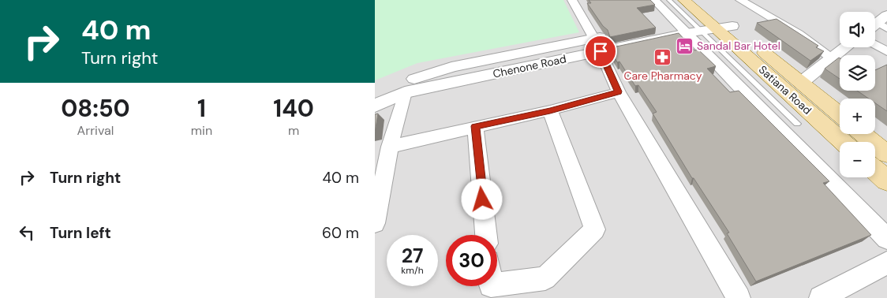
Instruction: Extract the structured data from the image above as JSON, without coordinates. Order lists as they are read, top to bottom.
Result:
{
  "streets": {
    "main road": ["Satiana Road"],
    "street": ["Chenone Road"]
  },
  "crossings": [
    ["Chenone Road", "Satiana Road"]
  ],
  "places": {
    "hotel": ["Sandal Bar Hotel"],
    "pharmacy": ["Care Pharmacy"]
  },
  "page": {
    "turn": ["40 m", "Turn right"],
    "map_buttons": ["+", "−"],
    "eta": [
      "08:50",
      "Arrival",
      "1",
      "min",
      "140",
      "m"
    ],
    "list": [
      {
        "name": "Turn right",
        "value": "40 m"
      },
      {
        "name": "Turn left",
        "value": "60 m"
      }
    ],
    "speed": "27 km/h",
    "limit": "30"
  }
}
